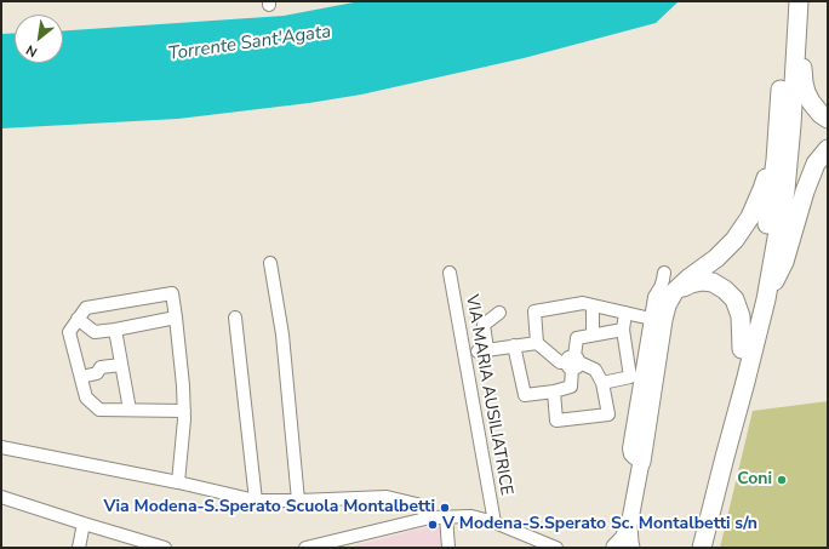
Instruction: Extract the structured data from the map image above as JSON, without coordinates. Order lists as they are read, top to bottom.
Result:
{
  "streets": {
    "street": ["VIA MARIA AUSILIATRICE"]
  },
  "water": ["Torrente Sant'Agata"],
  "places": ["Coni", "Via Modena-S.Sperato Scuola Montalbetti", "V Modena-S.Sperato Sc. Montalbetti s/n"],
  "north": "bottom left"
}
